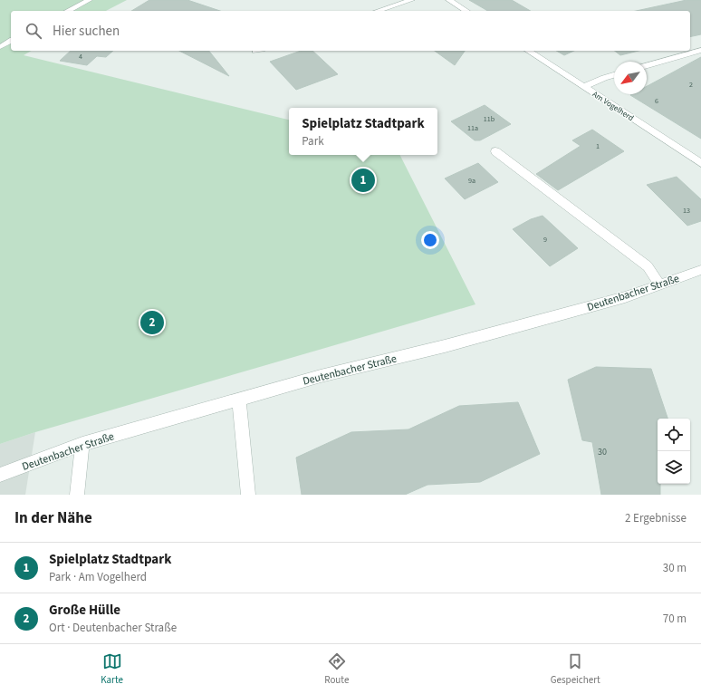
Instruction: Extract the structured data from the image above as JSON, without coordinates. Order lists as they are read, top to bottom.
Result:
{
  "streets": {
    "street": ["Am Vogelherd", "Deutenbacher Straße"]
  },
  "house_numbers": [
    "4",
    "2",
    "6",
    "11b",
    "11a",
    "1",
    "9a",
    "13",
    "9",
    "30"
  ],
  "north": "bottom left",
  "page": {
    "search": "Hier suchen",
    "popup": ["Spielplatz Stadtpark", "Park"],
    "pins": ["1", "2"],
    "heading": ["In der Nähe", "2 Ergebnisse"],
    "list": [
      {
        "mark": "1",
        "name": "Spielplatz Stadtpark",
        "note": "Park · Am Vogelherd",
        "value": "30 m"
      },
      {
        "mark": "2",
        "name": "Große Hülle",
        "note": "Ort · Deutenbacher Straße",
        "value": "70 m"
      }
    ],
    "nav": ["Karte", "Route", "Gespeichert"]
  }
}
